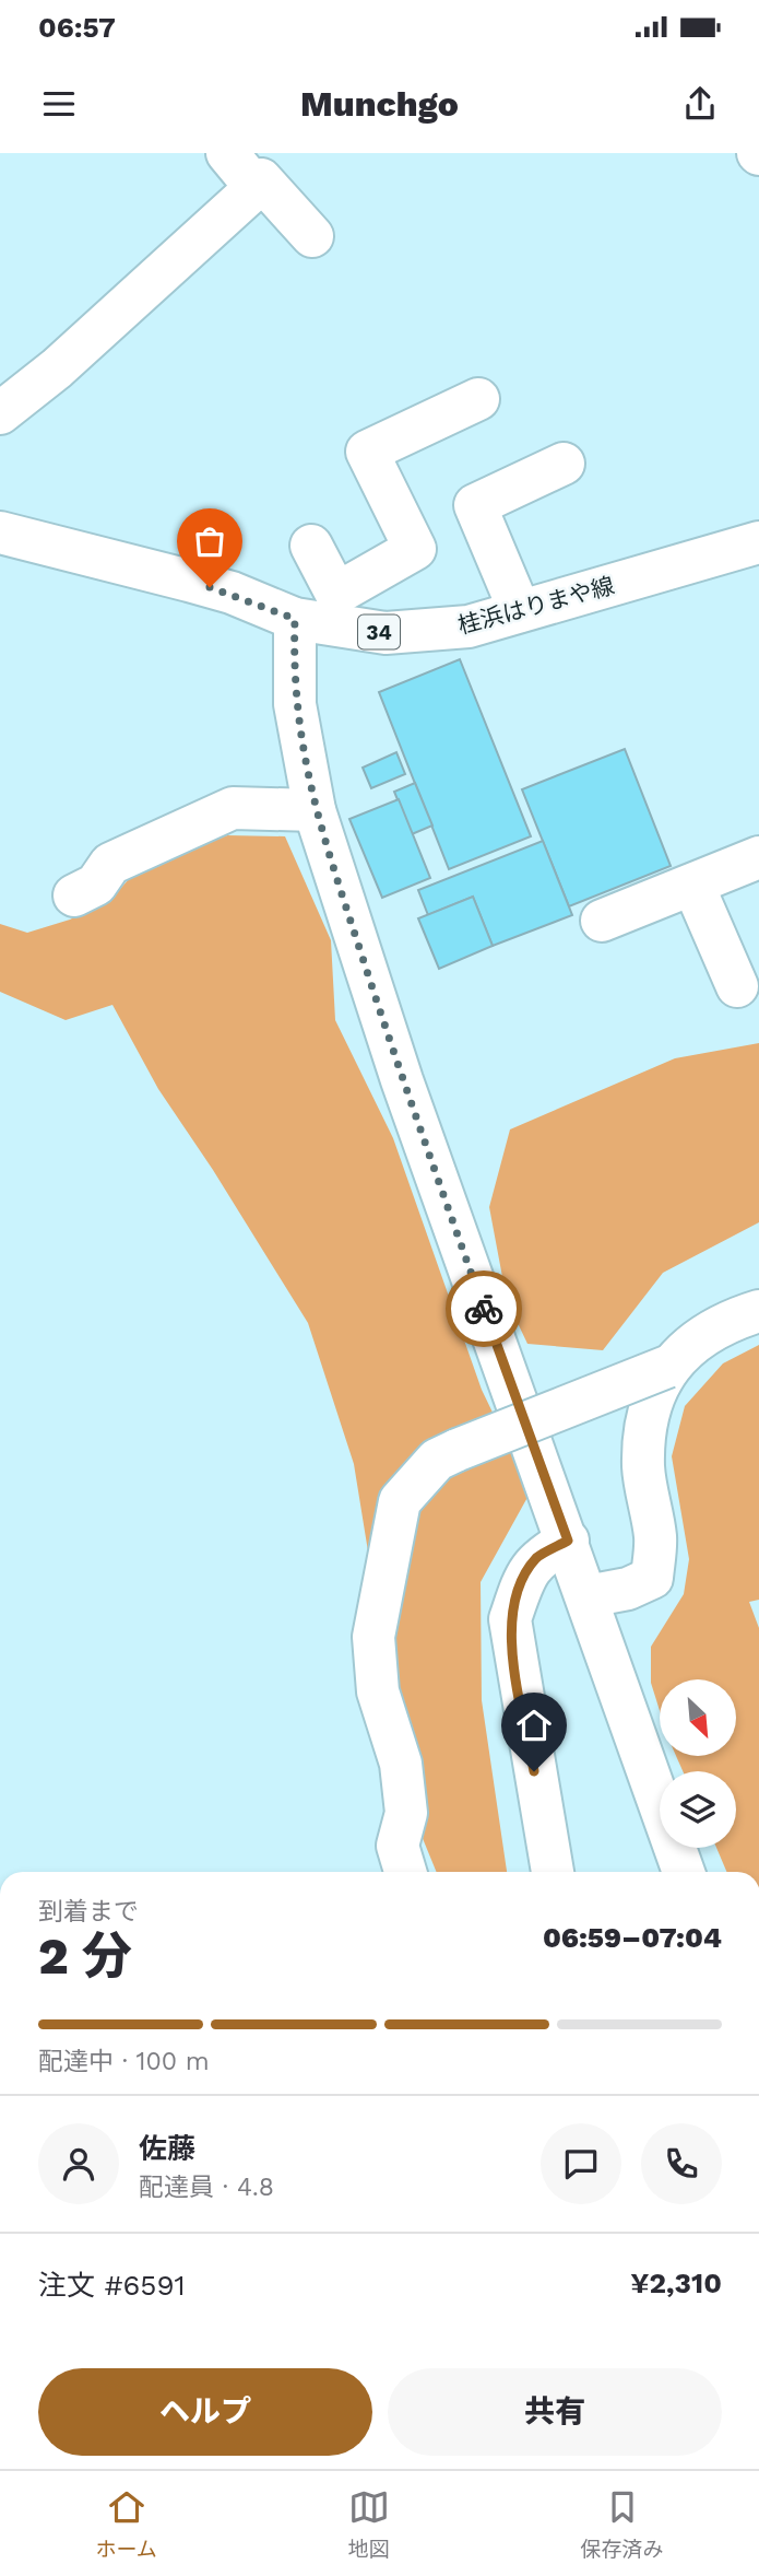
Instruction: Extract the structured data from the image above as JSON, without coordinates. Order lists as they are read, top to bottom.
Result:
{
  "streets": {
    "street": ["桂浜はりまや線", "34"]
  },
  "north": "bottom right",
  "page": {
    "status": "06:57",
    "header": "Munchgo",
    "heading": ["2 分", "到着まで", "06:59–07:04"],
    "panel": [
      "佐藤",
      "配達員 · 4.8",
      "注文 #6591",
      "¥2,310"
    ],
    "bar": "配達中 · 100 m",
    "buttons": ["ヘルプ", "共有"],
    "tabs": ["ホーム", "地図", "保存済み"]
  }
}
